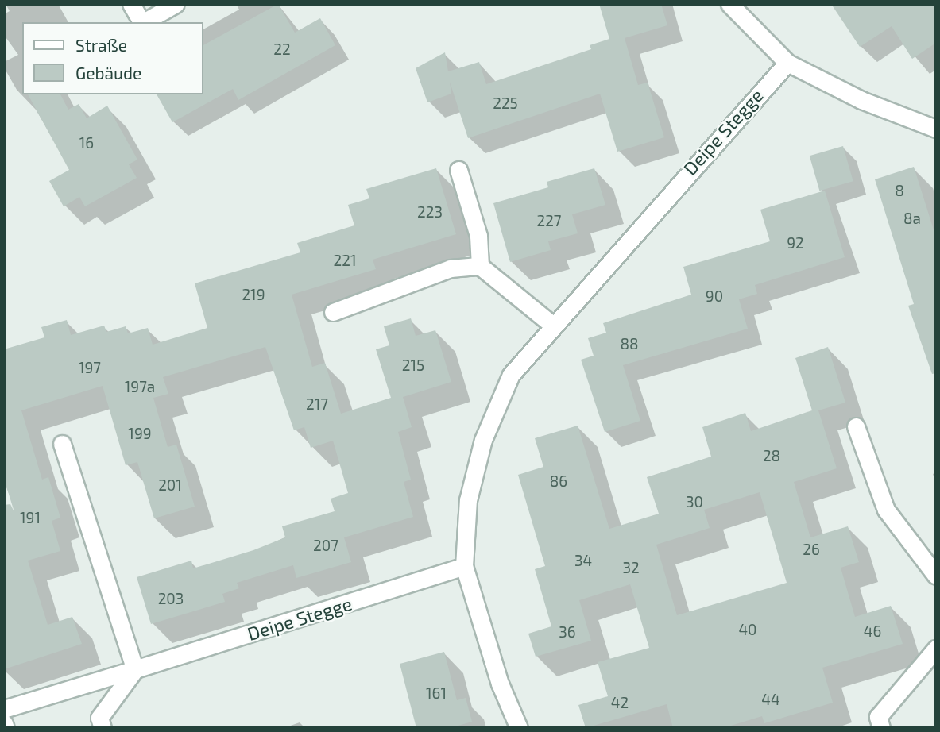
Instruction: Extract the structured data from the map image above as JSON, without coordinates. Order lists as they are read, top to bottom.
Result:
{
  "streets": {
    "street": ["Deipe Stegge"]
  },
  "house_numbers": [
    "22",
    "225",
    "16",
    "8",
    "223",
    "8a",
    "227",
    "92",
    "221",
    "219",
    "90",
    "88",
    "215",
    "197",
    "197a",
    "217",
    "199",
    "28",
    "86",
    "201",
    "30",
    "191",
    "207",
    "26",
    "34",
    "32",
    "203",
    "40",
    "46",
    "36",
    "161",
    "44",
    "42"
  ],
  "legend": ["Straße", "Gebäude"]
}
